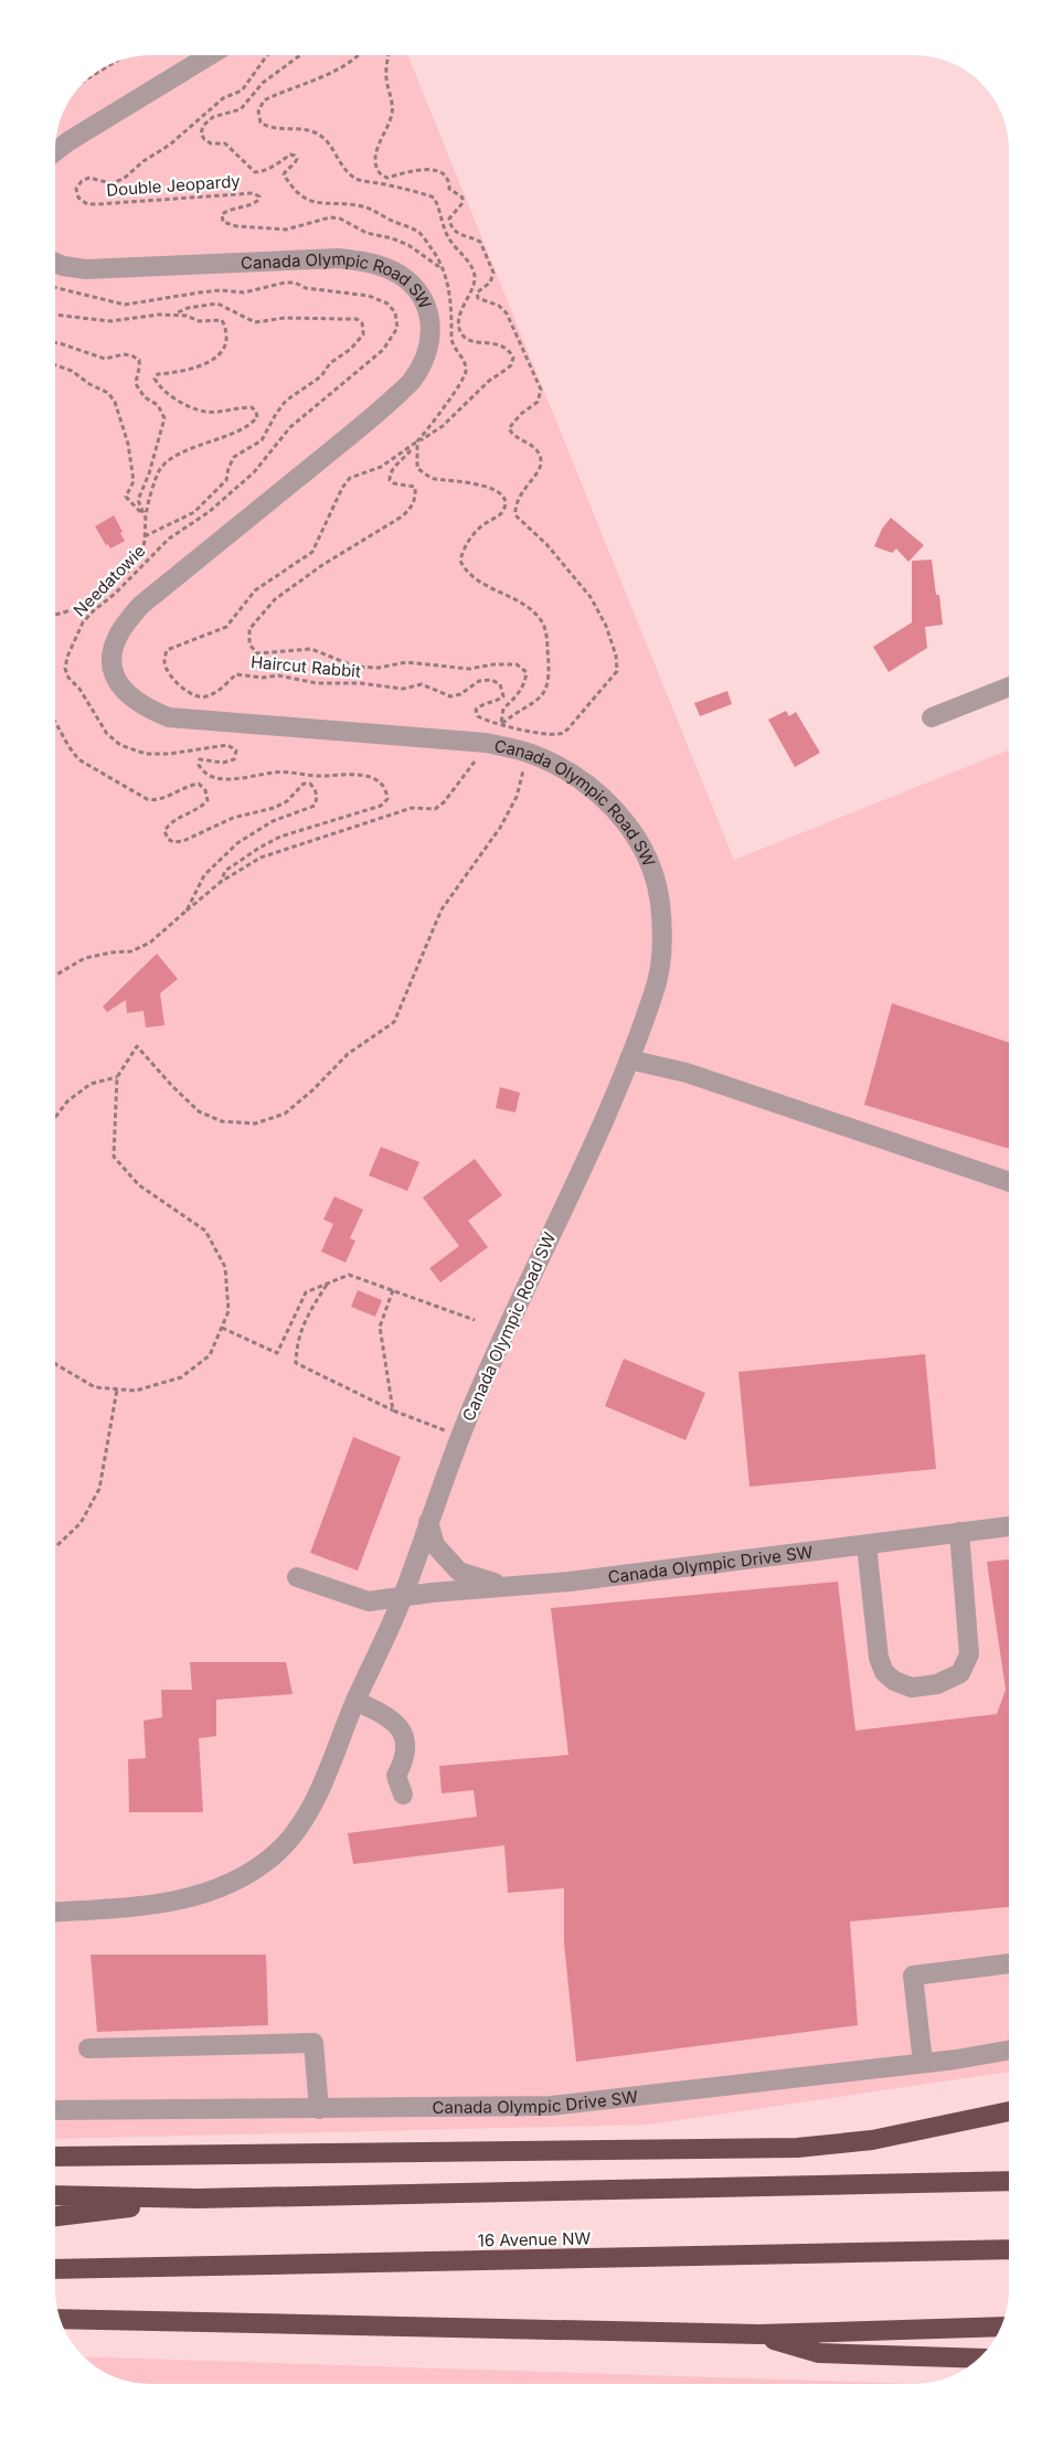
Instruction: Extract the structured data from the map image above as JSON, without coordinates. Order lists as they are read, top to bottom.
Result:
{
  "streets": {
    "highway": ["16 Avenue NW"],
    "street": ["Canada Olympic Road SW", "Canada Olympic Drive SW"],
    "path": ["Double Jeopardy", "Needatowie", "Haircut Rabbit"]
  },
  "crossings": [
    ["Canada Olympic Road SW", "Canada Olympic Drive SW"]
  ]
}
